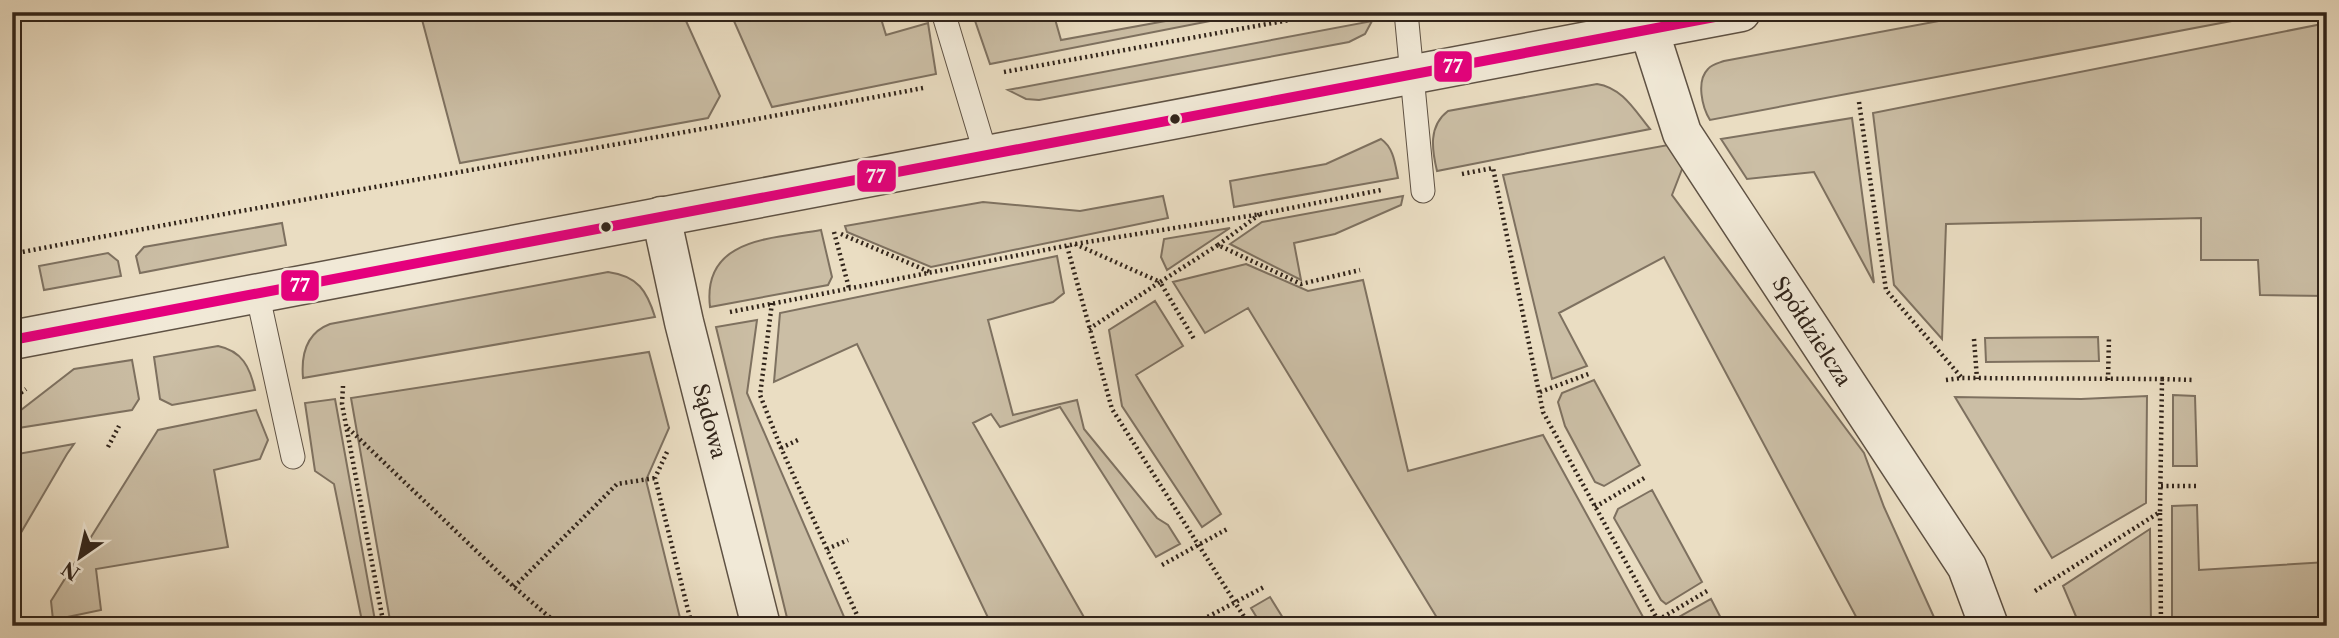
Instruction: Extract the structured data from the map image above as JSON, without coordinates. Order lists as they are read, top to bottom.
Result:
{
  "streets": {
    "street": ["Spółdzielcza", "Sądowa"]
  },
  "lines": ["transit line 77"],
  "north": "bottom left"
}
